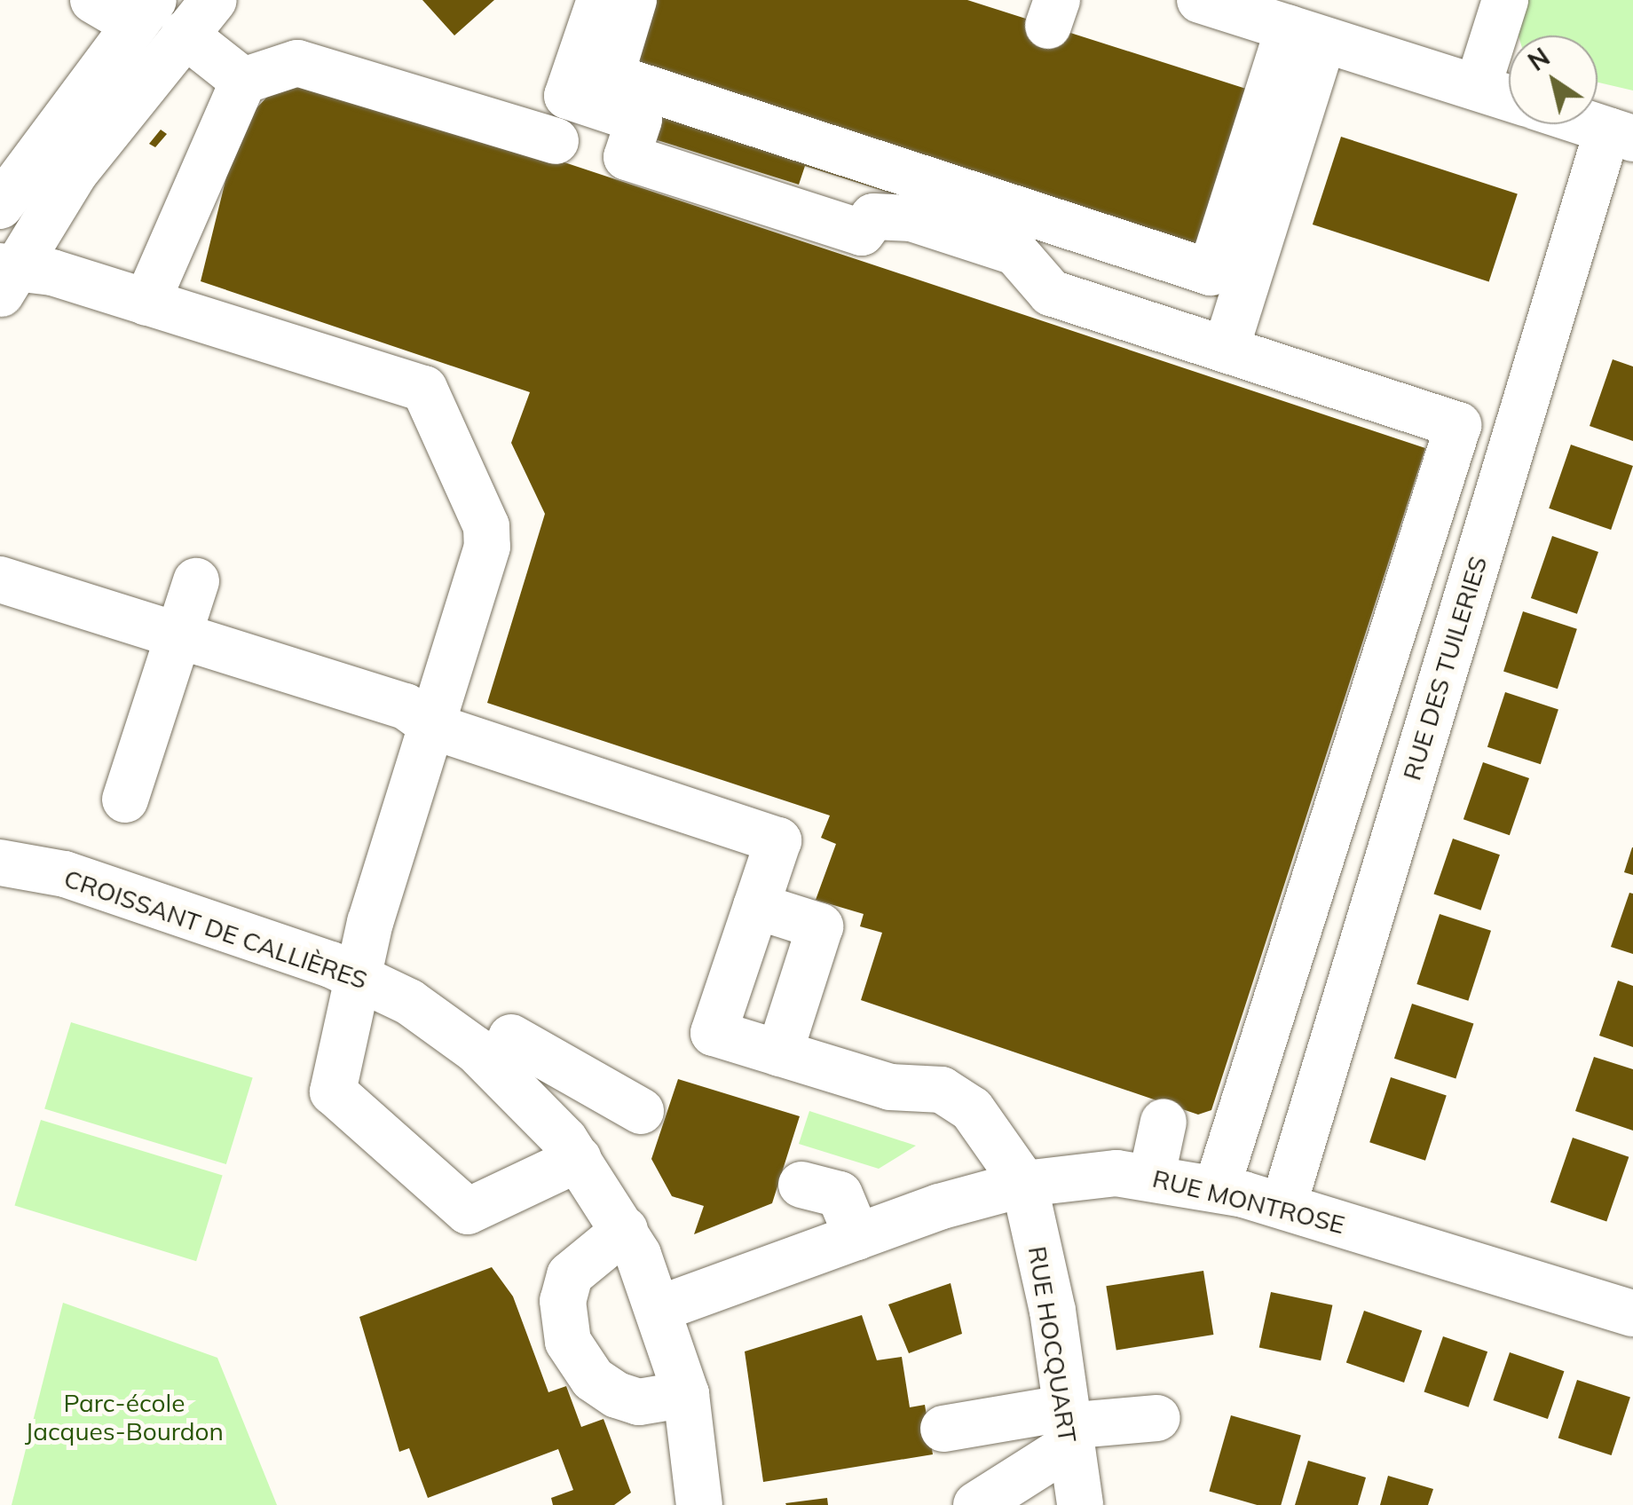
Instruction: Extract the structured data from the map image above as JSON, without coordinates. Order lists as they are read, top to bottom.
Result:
{
  "streets": {
    "street": [
      "RUE DES TUILERIES",
      "CROISSANT DE CALLIÈRES",
      "RUE MONTROSE",
      "RUE HOCQUART"
    ]
  },
  "crossings": [
    ["RUE DES TUILERIES", "RUE MONTROSE"],
    ["CROISSANT DE CALLIÈRES", "RUE MONTROSE"],
    ["RUE MONTROSE", "RUE HOCQUART"]
  ],
  "parks": ["Parc-école Jacques-Bourdon"],
  "north": "top left"
}
